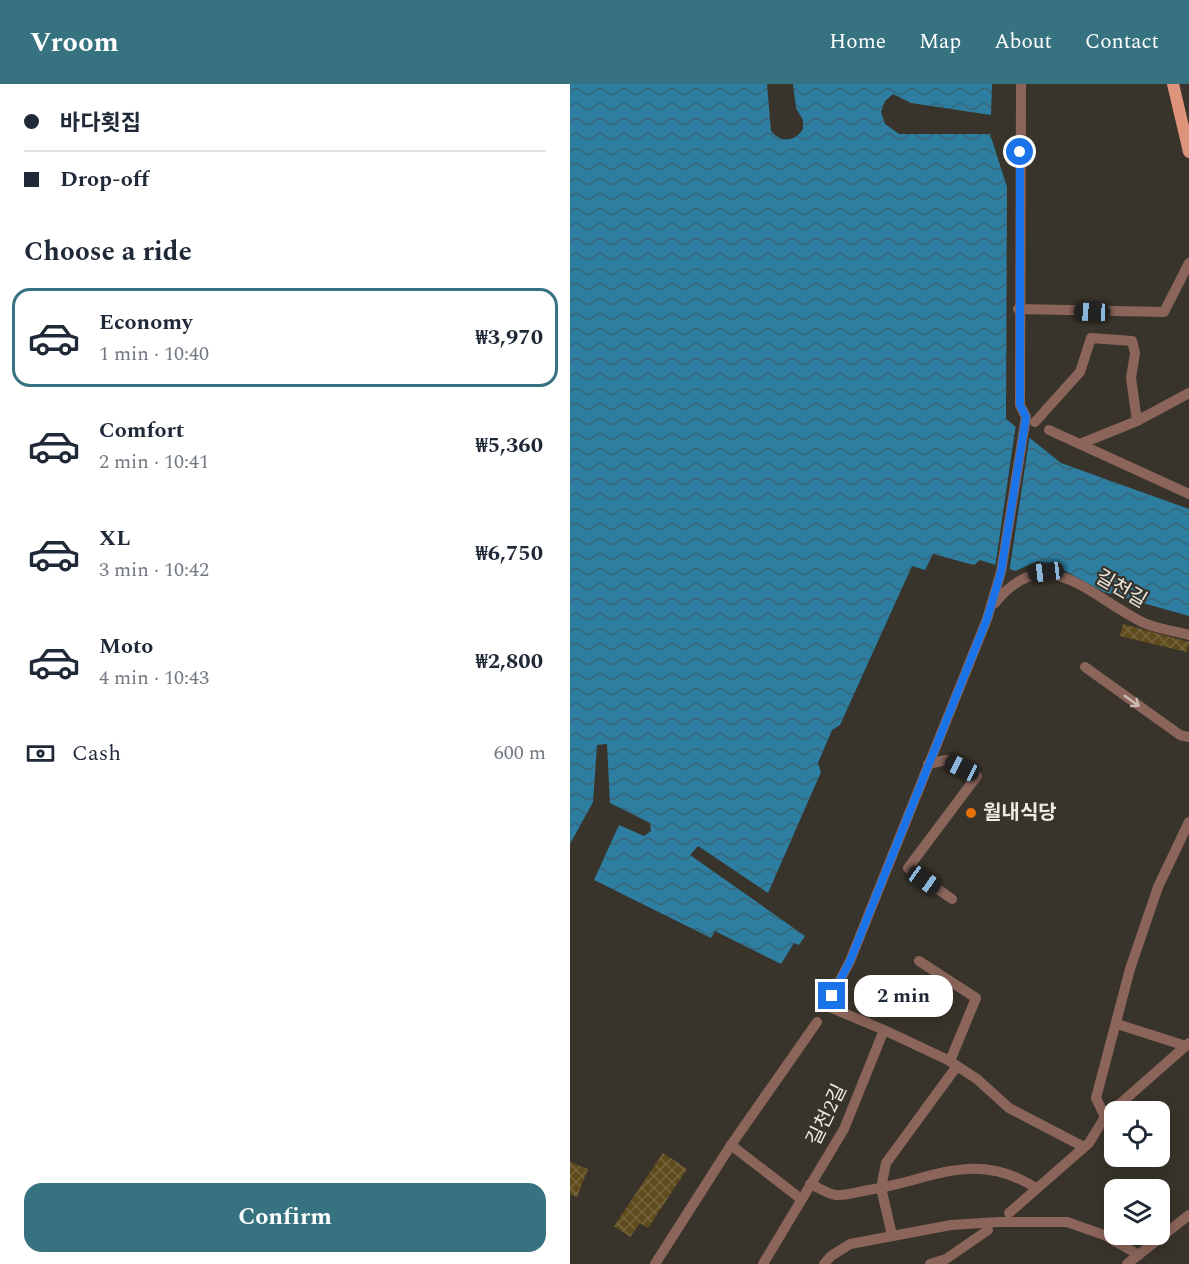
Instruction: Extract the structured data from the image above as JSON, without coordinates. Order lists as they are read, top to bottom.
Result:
{
  "streets": {
    "street": ["길천길", "길천2길"]
  },
  "places": ["월내식당"],
  "page": {
    "header": "Vroom",
    "nav": [
      "Home",
      "Map",
      "About",
      "Contact"
    ],
    "banner": ["바다횟집", "Drop-off"],
    "heading": "Choose a ride",
    "list": [
      {
        "name": "Economy",
        "note": "1 min · 10:40",
        "value": "₩3,970"
      },
      {
        "name": "Comfort",
        "note": "2 min · 10:41",
        "value": "₩5,360"
      },
      {
        "name": "XL",
        "note": "3 min · 10:42",
        "value": "₩6,750"
      },
      {
        "name": "Moto",
        "note": "4 min · 10:43",
        "value": "₩2,800"
      }
    ],
    "pay": ["Cash", "600 m"],
    "bubble": "2 min",
    "buttons": "Confirm"
  }
}
